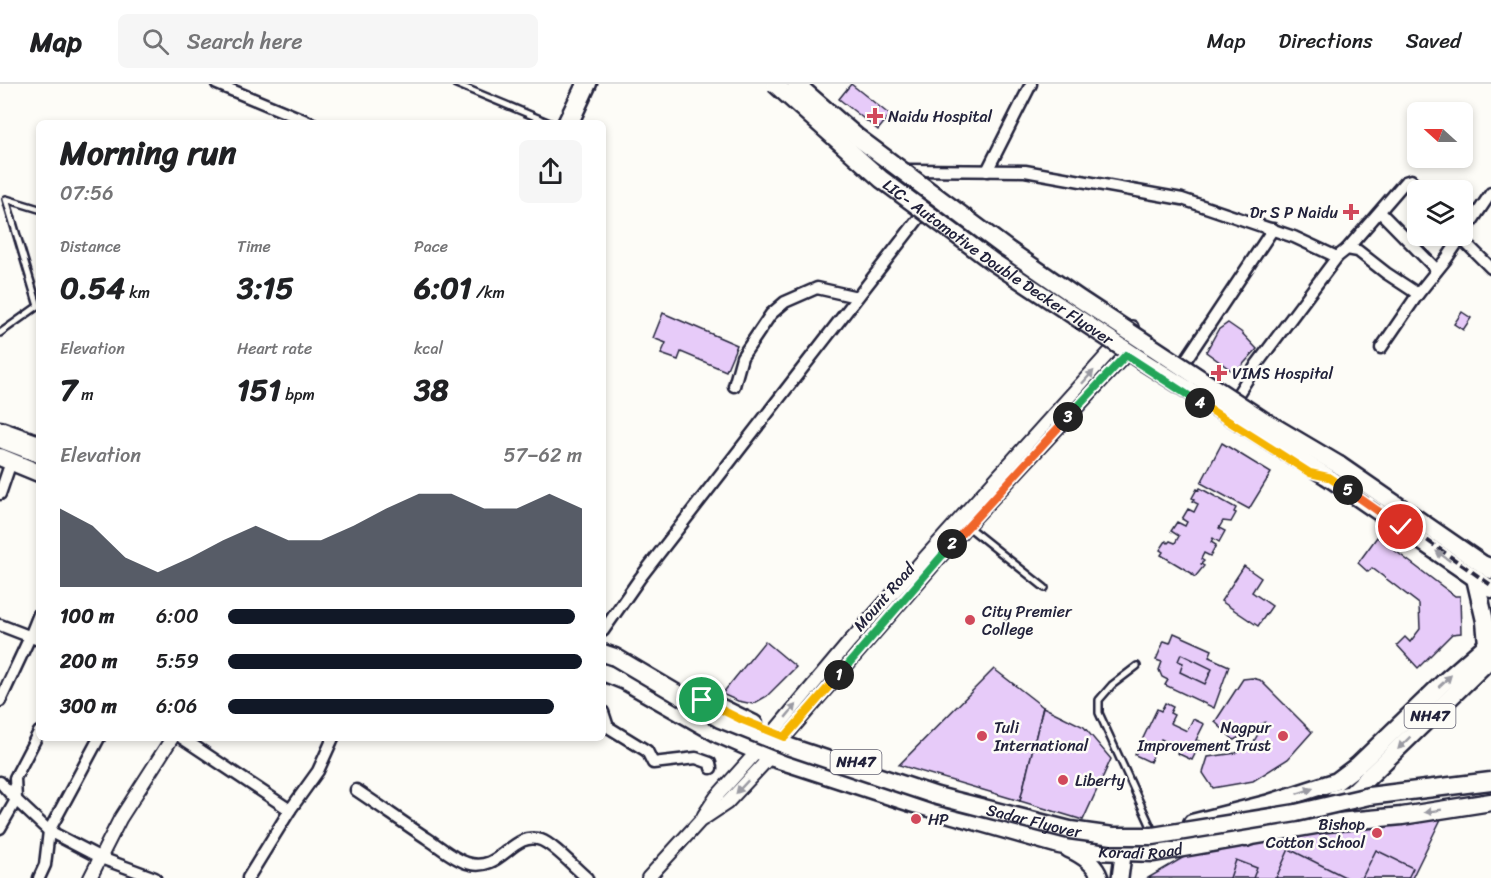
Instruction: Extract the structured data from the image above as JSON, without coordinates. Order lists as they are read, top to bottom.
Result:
{
  "streets": {
    "main road": [
      "LIC- Automotive Double Decker Flyover",
      "NH47",
      "Sadar Flyover",
      "Koradi Road"
    ],
    "street": ["Mount Road"]
  },
  "crossings": [
    ["Mount Road", "NH47"],
    ["Mount Road", "Koradi Road"]
  ],
  "places": {
    "health": ["Naidu Hospital", "Dr S P Naidu", "VIMS Hospital"],
    "other": [
      "City Premier College",
      "Tuli International",
      "Nagpur Improvement Trust",
      "Liberty",
      "HP",
      "Bishop Cotton School"
    ]
  },
  "north": "left",
  "page": {
    "header": "Map",
    "search": "Search here",
    "nav": ["Map", "Directions", "Saved"],
    "heading": ["Morning run", "07:56"],
    "stats": [
      ["Distance", "0.54 km"],
      ["Time", "3:15"],
      ["Pace", "6:01 /km"],
      ["Elevation", "7 m"],
      ["Heart rate", "151 bpm"],
      ["kcal", "38"]
    ],
    "pins": [
      "4",
      "3",
      "5",
      "2",
      "1"
    ],
    "chart": ["Elevation", "57–62 m"],
    "list": [
      {
        "name": "100 m",
        "note": "6:00"
      },
      {
        "name": "200 m",
        "note": "5:59"
      },
      {
        "name": "300 m",
        "note": "6:06"
      }
    ]
  }
}
